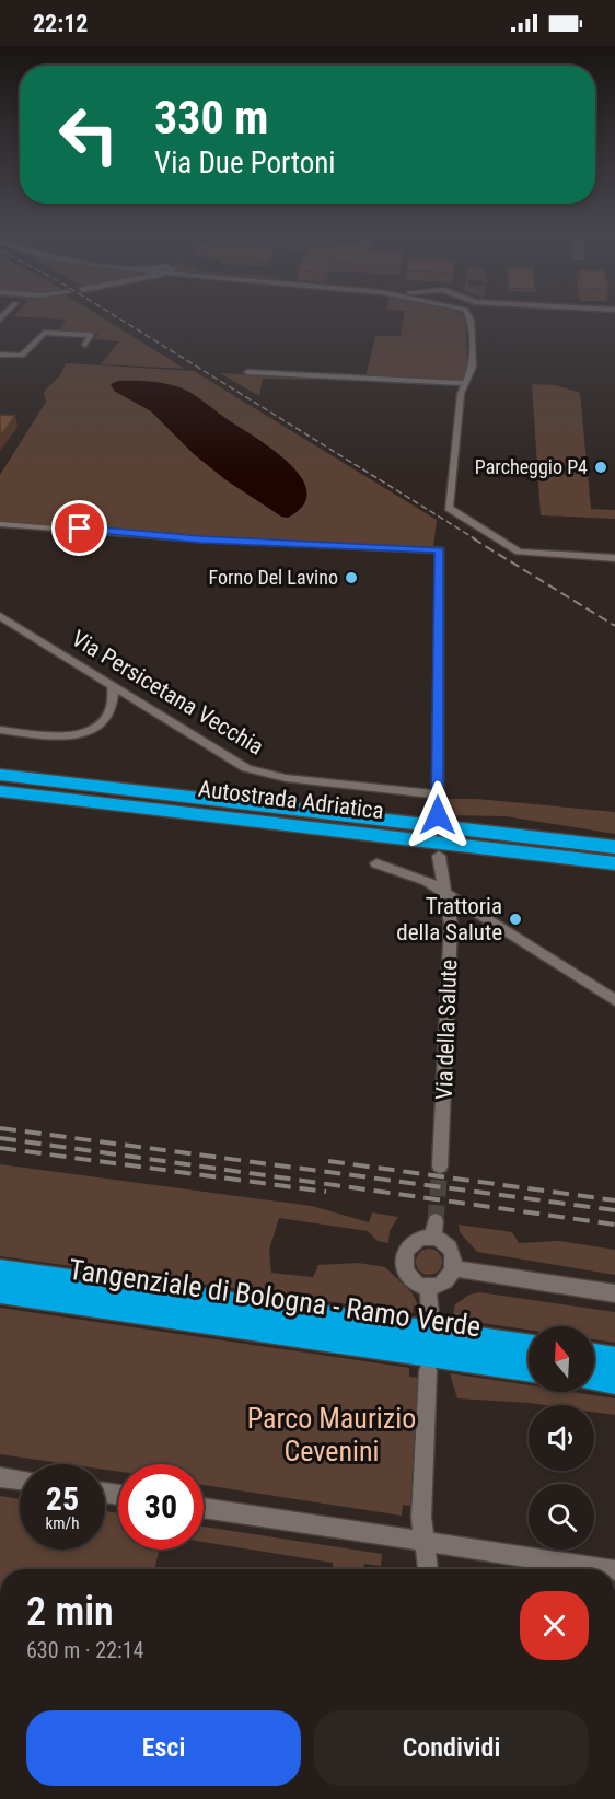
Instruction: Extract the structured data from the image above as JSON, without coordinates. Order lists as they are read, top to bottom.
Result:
{
  "streets": {
    "highway": ["Autostrada Adriatica", "Tangenziale di Bologna - Ramo Verde"],
    "street": ["Via Persicetana Vecchia", "Via della Salute"]
  },
  "parks": ["Parco Maurizio Cevenini"],
  "places": ["Parcheggio P4", "Forno Del Lavino", "Trattoria della Salute"],
  "north": "top",
  "page": {
    "status": "22:12",
    "turn": ["330 m", "Via Due Portoni"],
    "speed": "25 km/h",
    "limit": "30",
    "heading": ["2 min", "630 m · 22:14"],
    "buttons": ["Esci", "Condividi"]
  }
}
